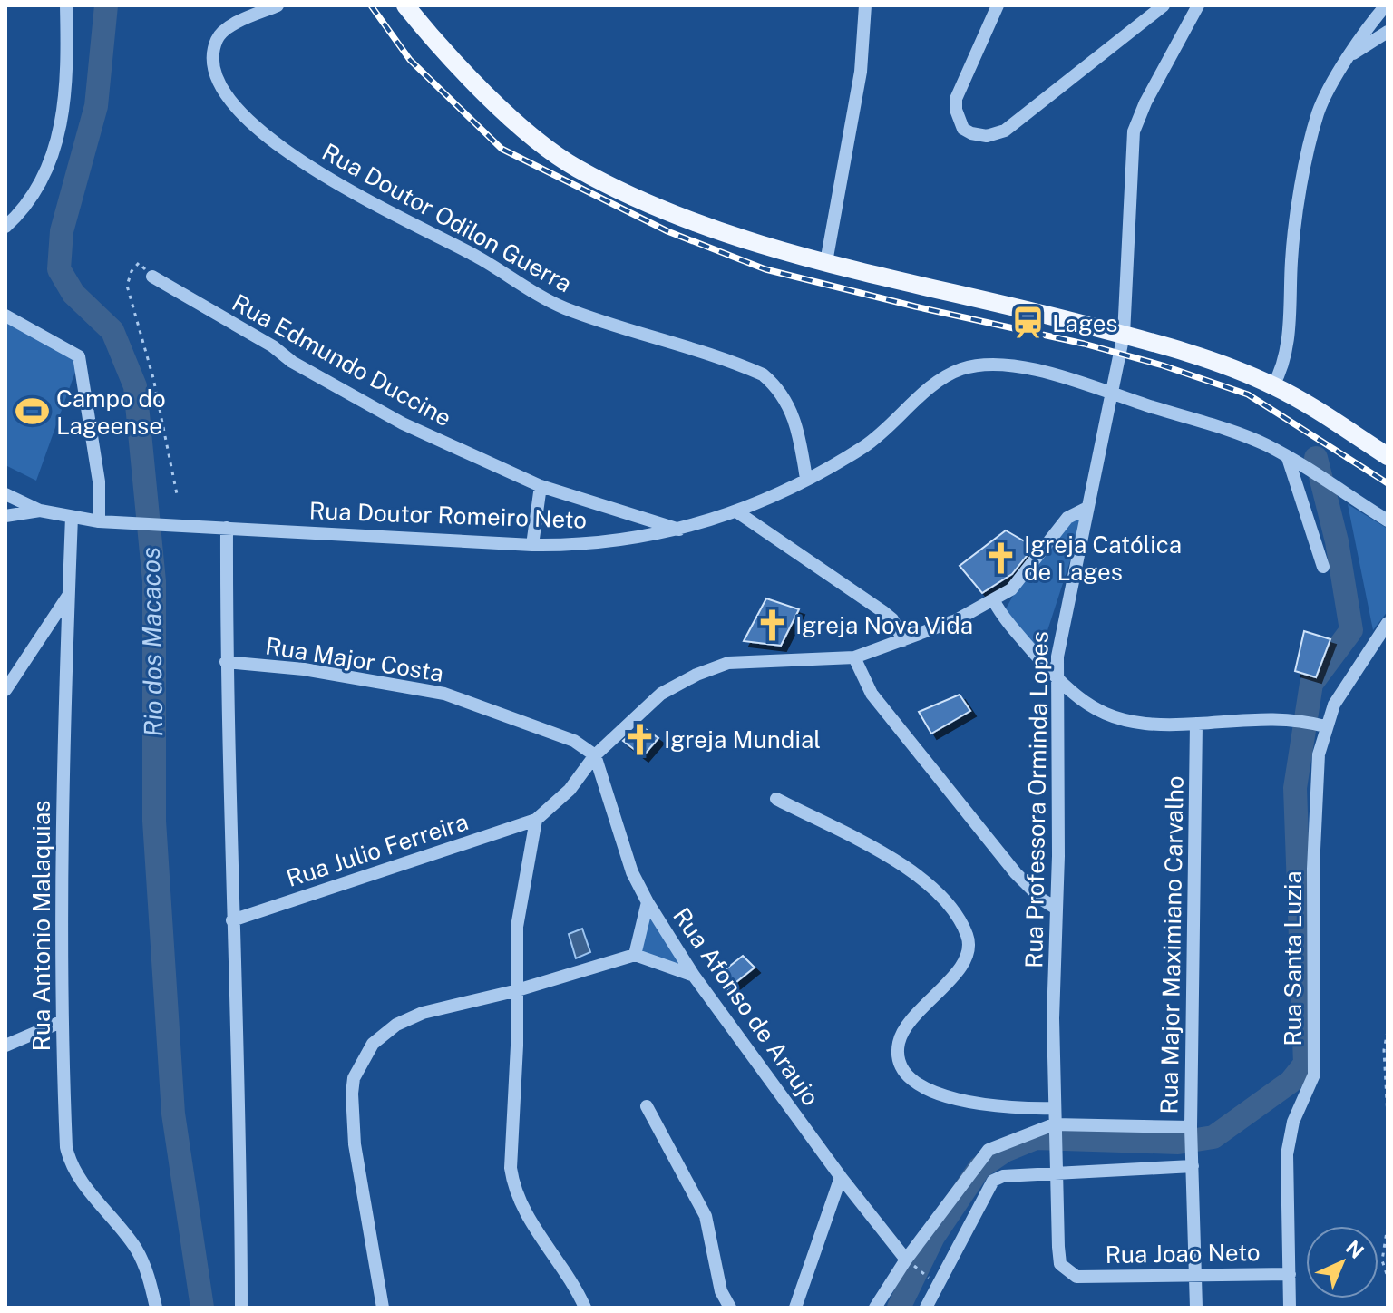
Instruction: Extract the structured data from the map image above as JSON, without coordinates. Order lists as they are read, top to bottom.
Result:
{
  "streets": {
    "street": [
      "Rua Doutor Odilon Guerra",
      "Rua Edmundo Duccine",
      "Rua Doutor Romeiro Neto",
      "Rua Major Costa",
      "Rua Professora Orminda Lopes",
      "Rua Julio Ferreira",
      "Rua Antonio Malaquias",
      "Rua Major Maximiano Carvalho",
      "Rua Santa Luzia",
      "Rua Afonso de Araujo",
      "Rua Joao Neto"
    ]
  },
  "crossings": [
    ["Rua Doutor Odilon Guerra", "Rua Doutor Romeiro Neto"],
    ["Rua Edmundo Duccine", "Rua Doutor Romeiro Neto"],
    ["Rua Doutor Romeiro Neto", "Rua Professora Orminda Lopes"],
    ["Rua Doutor Romeiro Neto", "Rua Antonio Malaquias"],
    ["Rua Major Costa", "Rua Afonso de Araujo"],
    ["Rua Professora Orminda Lopes", "Rua Joao Neto"],
    ["Rua Major Maximiano Carvalho", "Rua Joao Neto"],
    ["Rua Santa Luzia", "Rua Joao Neto"]
  ],
  "water": ["Rio dos Macacos"],
  "places": {
    "station": ["Lages"],
    "sports": ["Campo do Lageense"],
    "church": ["Igreja Católica de Lages", "Igreja Nova Vida", "Igreja Mundial"]
  },
  "north": "top right"
}
